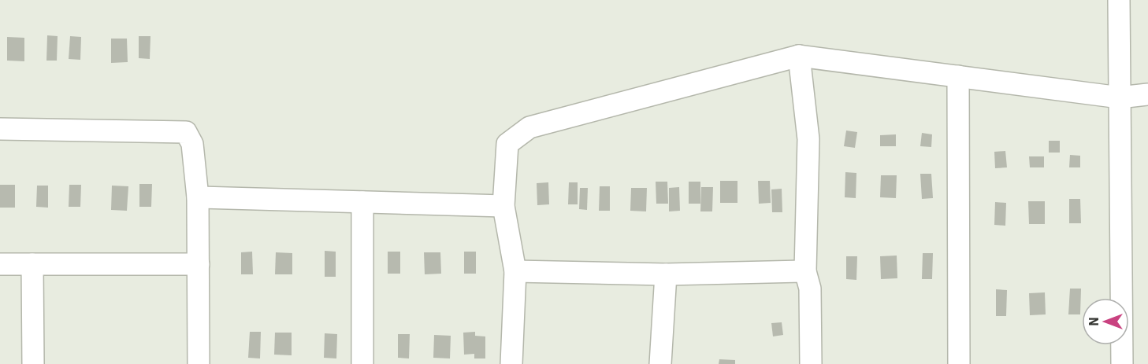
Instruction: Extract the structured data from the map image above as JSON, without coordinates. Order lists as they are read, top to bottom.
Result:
{
  "north": "left"
}
